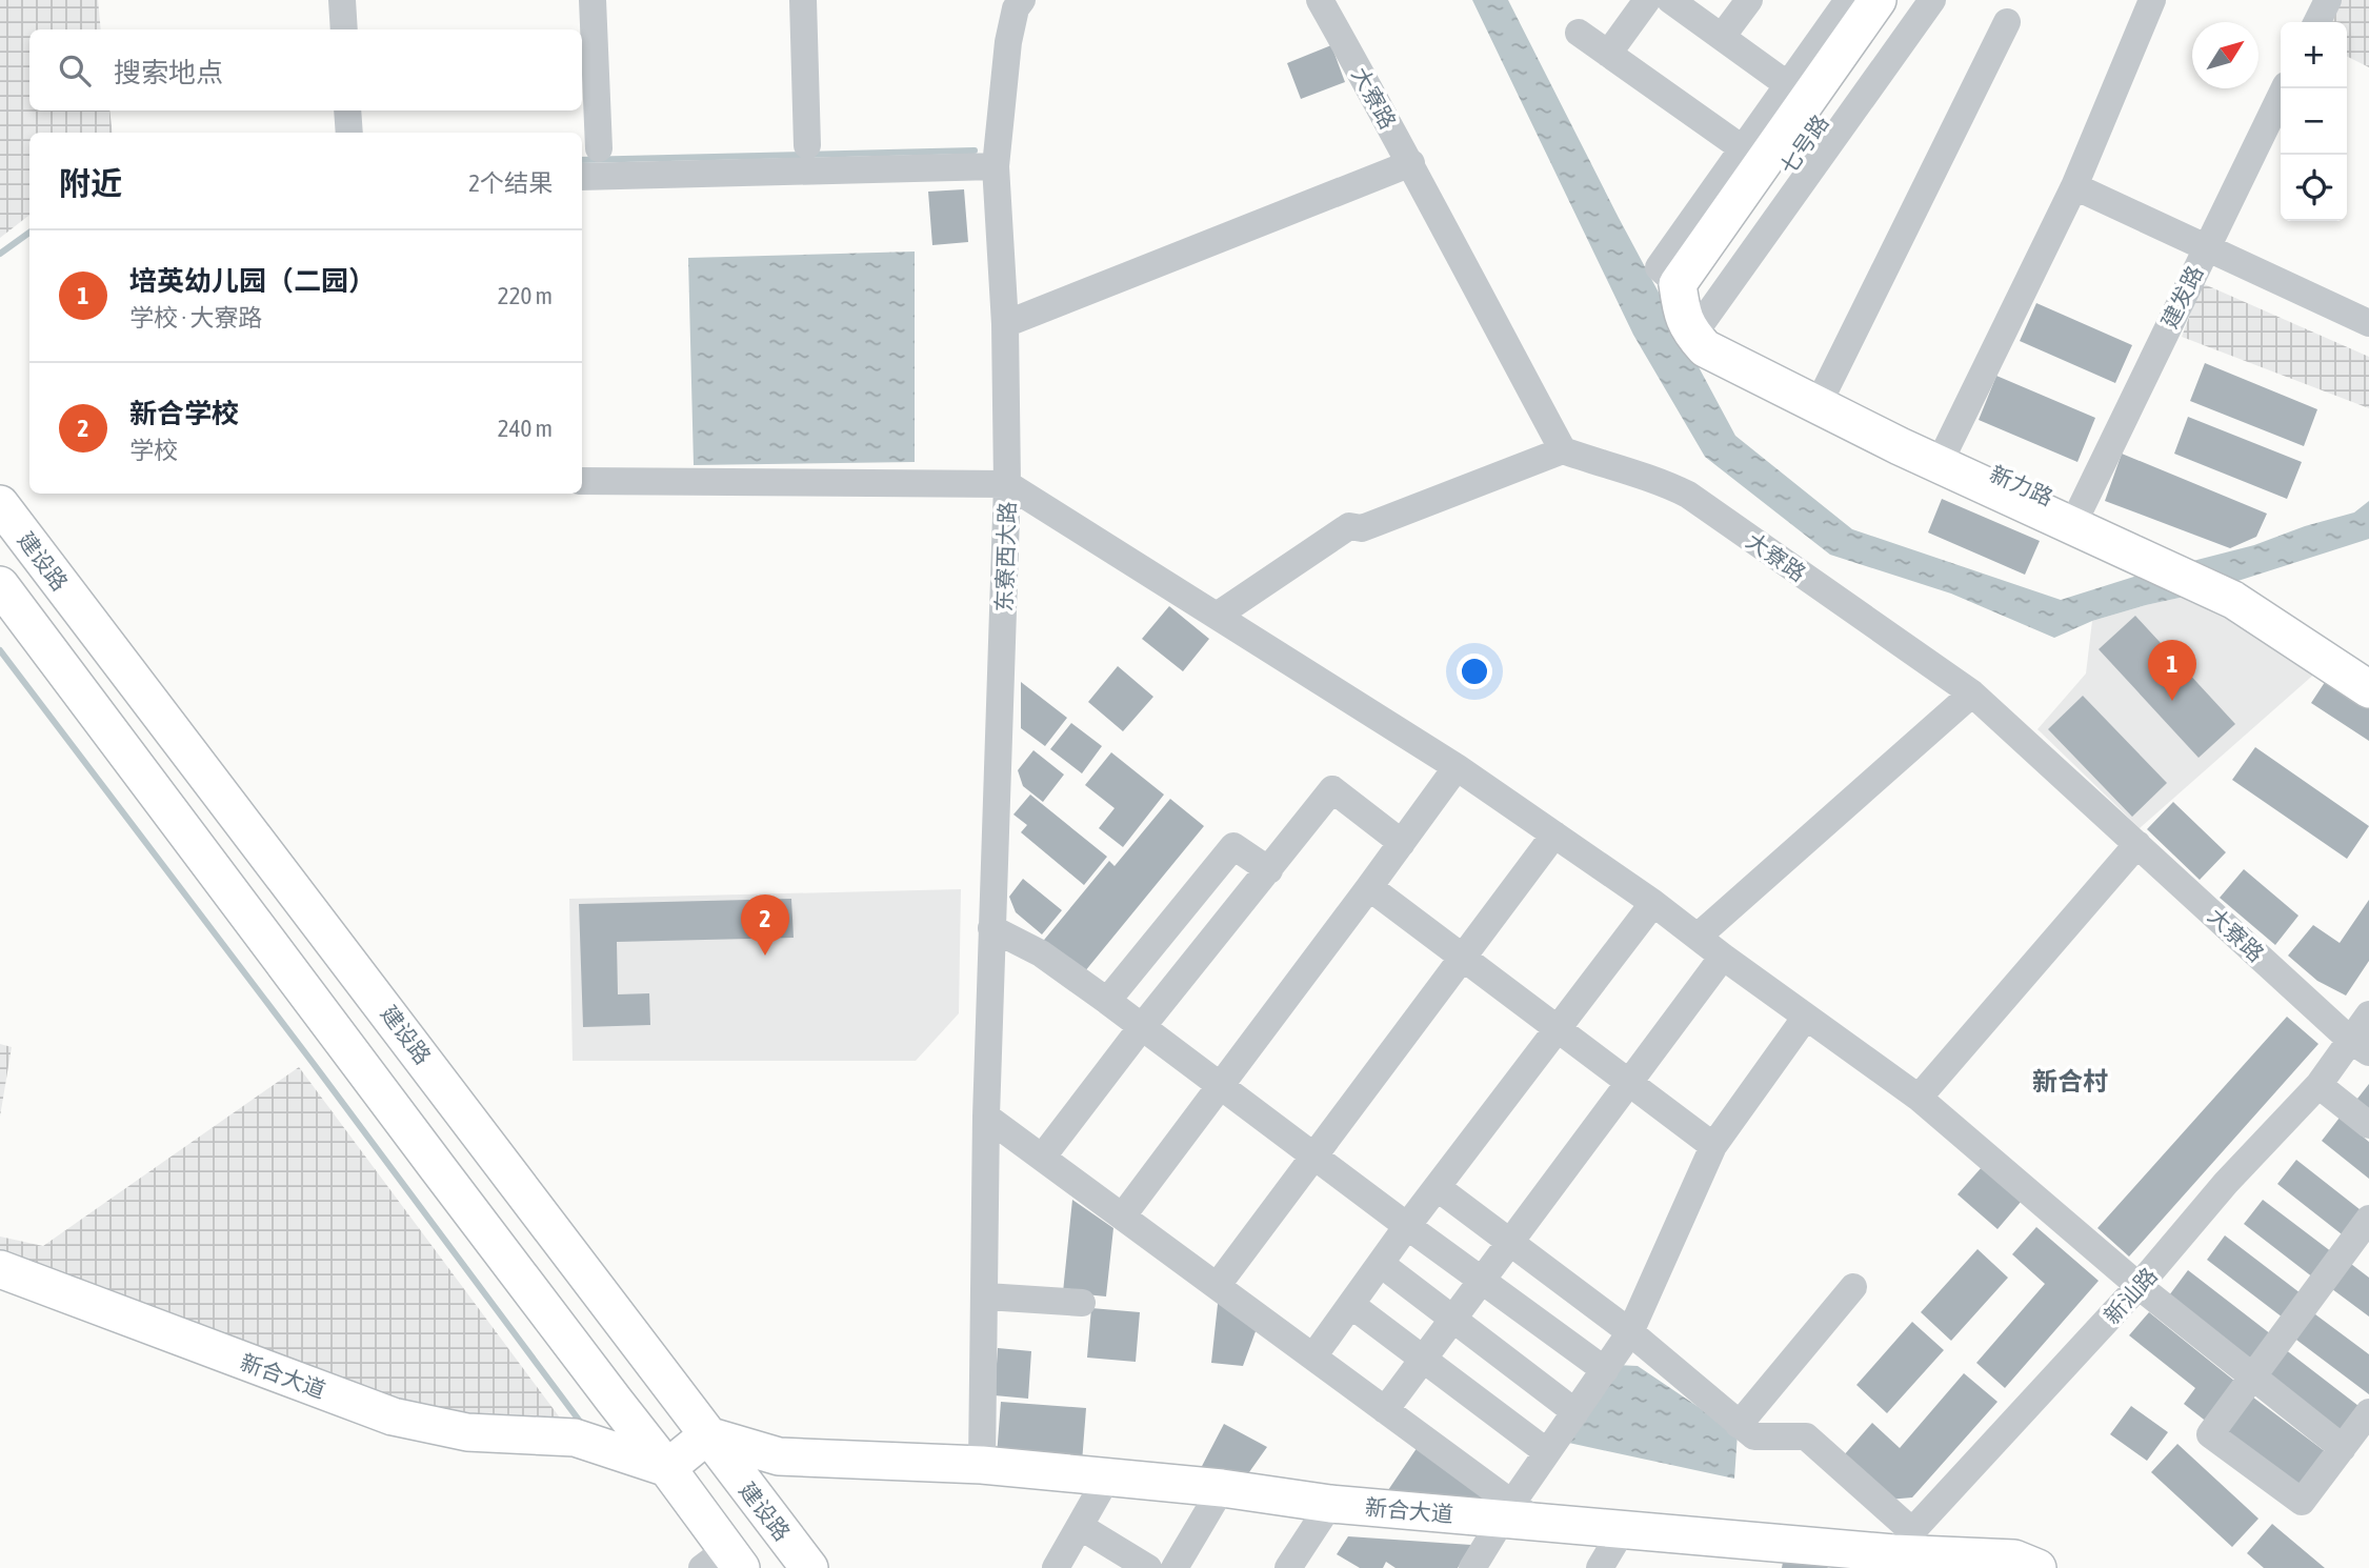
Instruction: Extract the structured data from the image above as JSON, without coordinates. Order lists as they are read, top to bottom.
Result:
{
  "streets": {
    "main road": [
      "七号路",
      "新力路",
      "建设路",
      "新合大道"
    ],
    "street": [
      "大寮路",
      "建发路",
      "东寮西大路",
      "新汕路"
    ]
  },
  "crossings": [
    ["大寮路", "新汕路"],
    ["七号路", "新力路"],
    ["建发路", "新力路"],
    ["东寮西大路", "新合大道"],
    ["建设路", "新合大道"],
    ["新汕路", "新合大道"]
  ],
  "districts": ["新合村"],
  "north": "top right",
  "page": {
    "map_buttons": ["+", "−"],
    "search": "搜索地点",
    "heading": ["附近", "2个结果"],
    "list": [
      {
        "mark": "1",
        "name": "培英幼儿园（二园）",
        "note": "学校 · 大寮路",
        "value": "220 m"
      },
      {
        "mark": "2",
        "name": "新合学校",
        "note": "学校",
        "value": "240 m"
      }
    ],
    "pins": ["1", "2"]
  }
}
